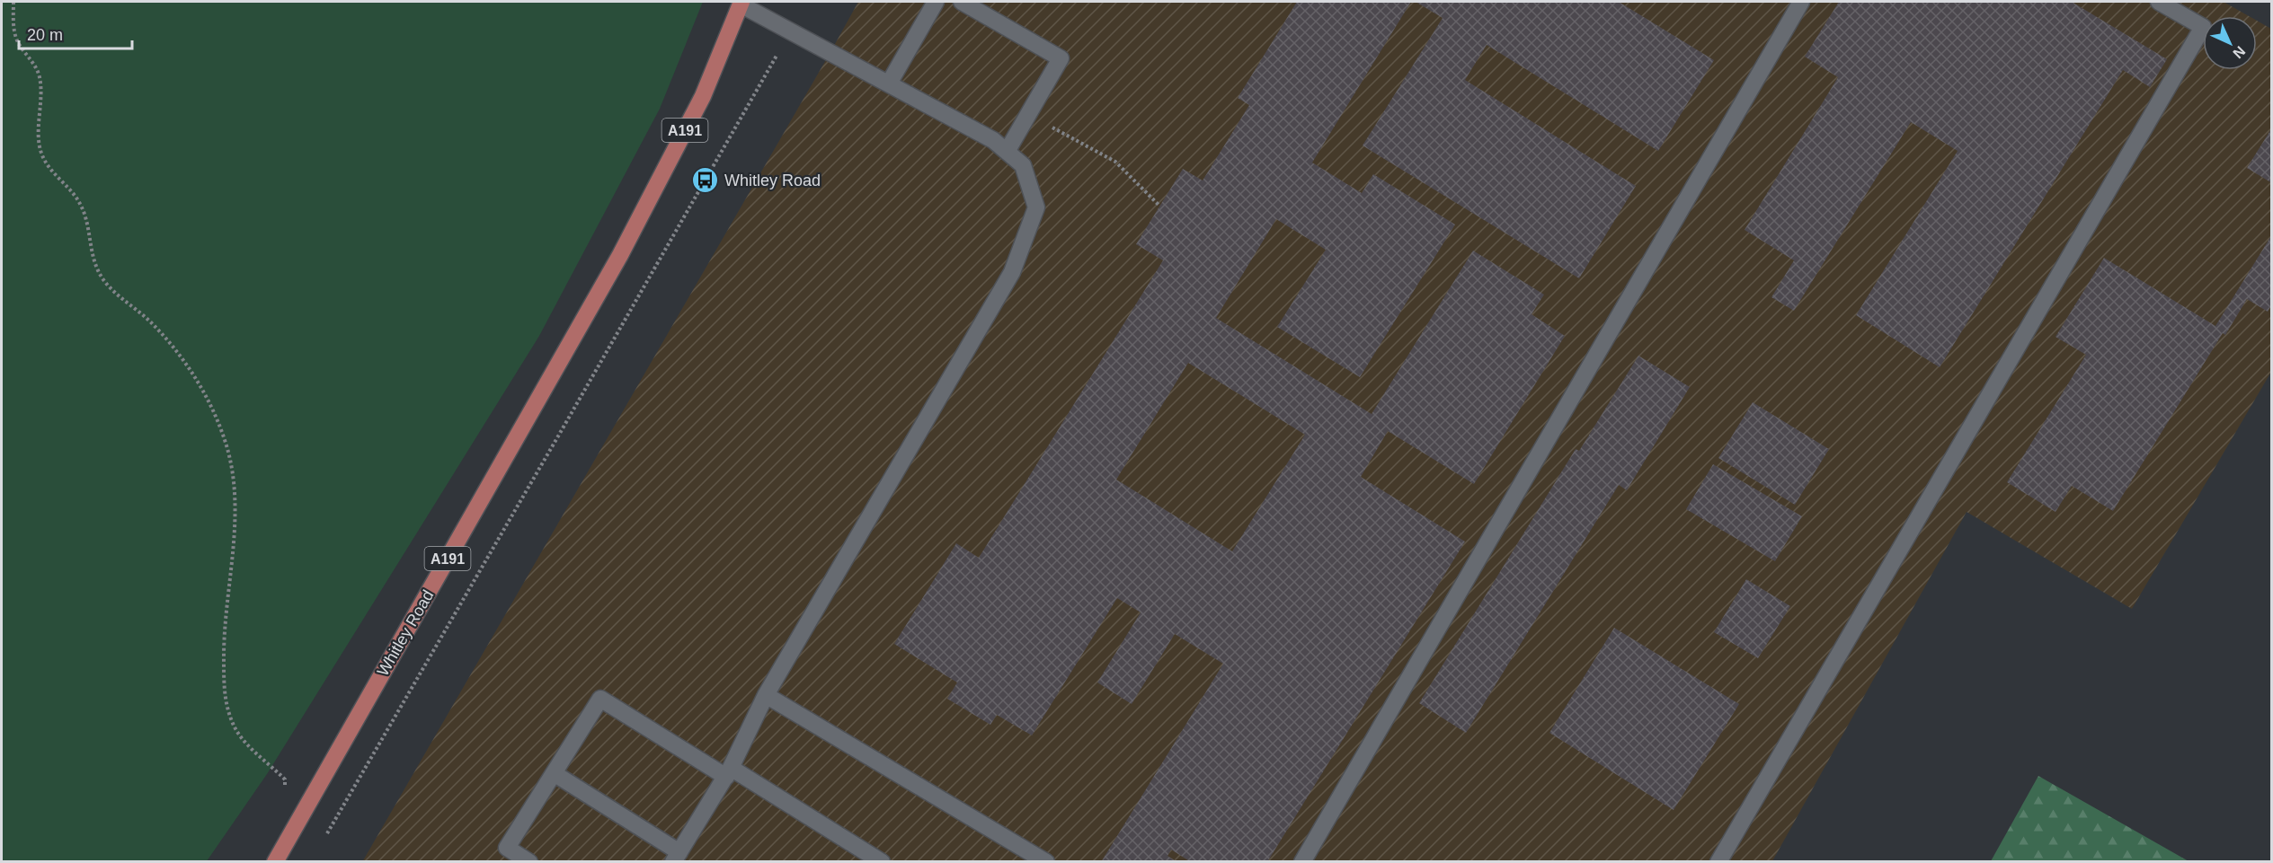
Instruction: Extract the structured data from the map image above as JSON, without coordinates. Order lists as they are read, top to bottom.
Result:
{
  "streets": {
    "main road": ["A191", "Whitley Road"]
  },
  "places": {
    "bus stop": ["Whitley Road"]
  },
  "scale_bar": "20 m",
  "north": "bottom right"
}
